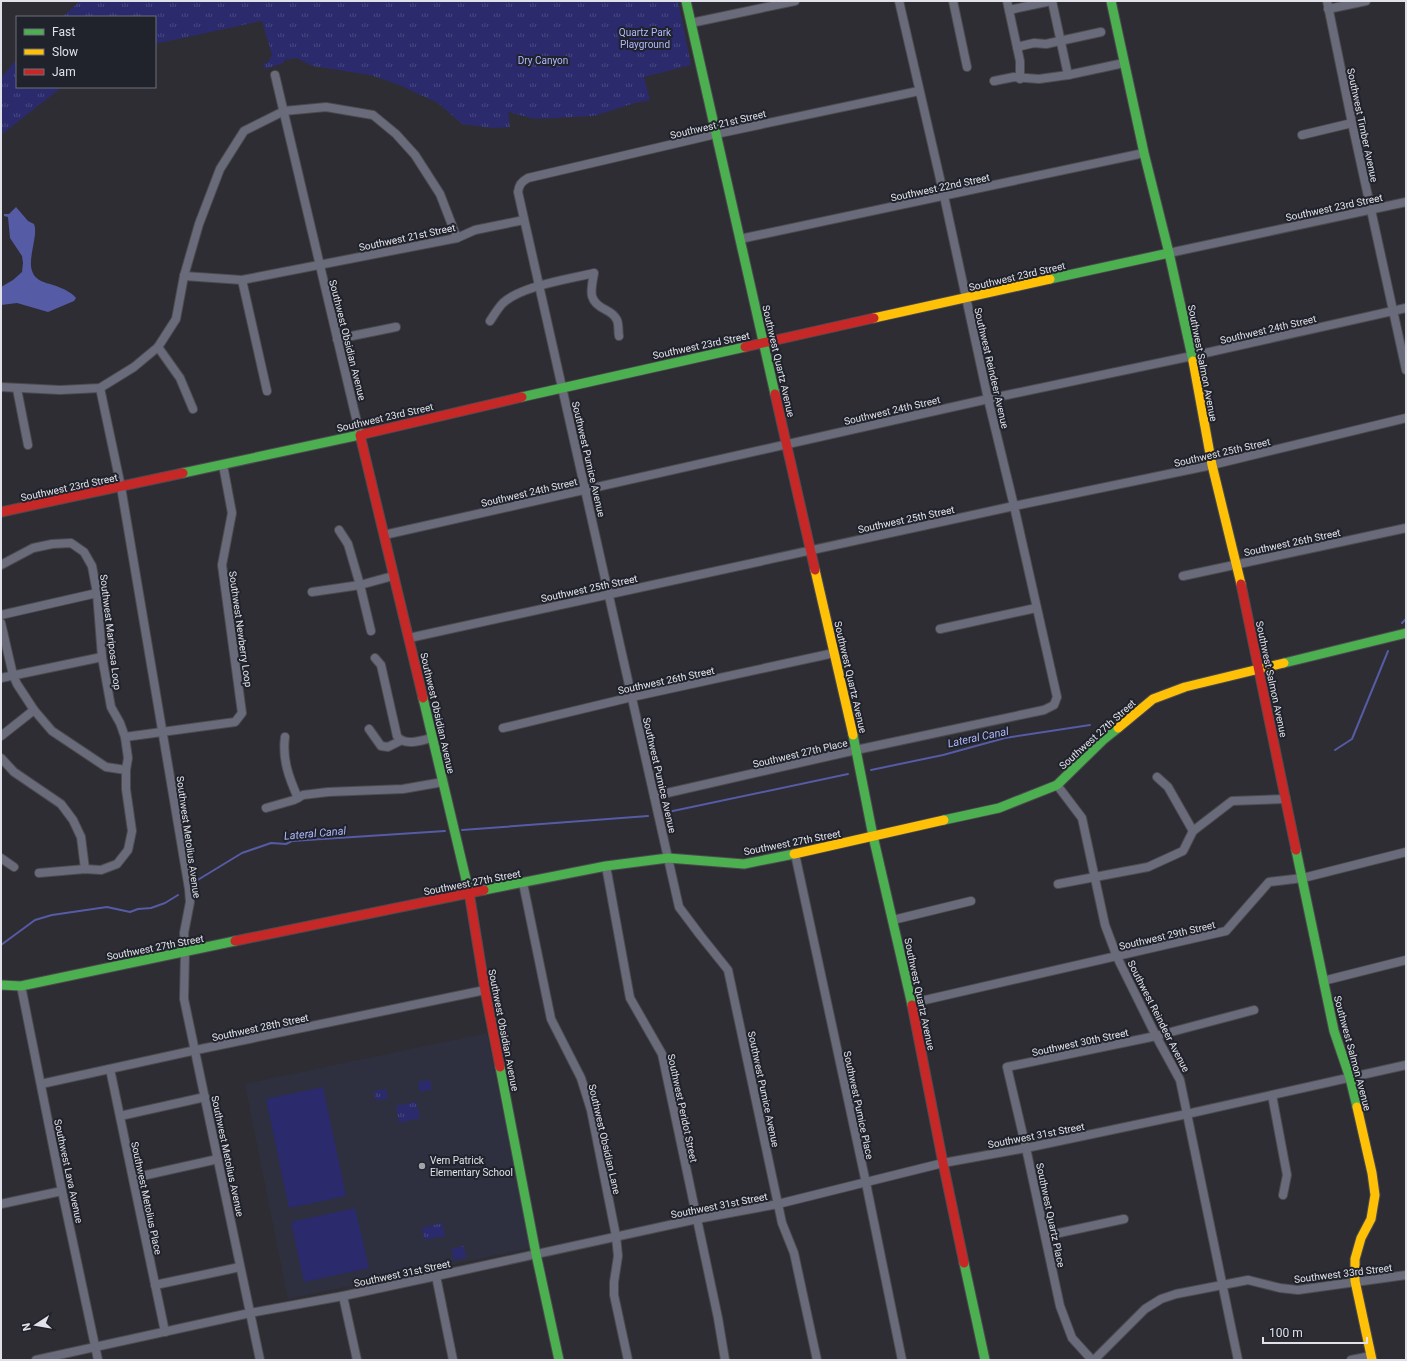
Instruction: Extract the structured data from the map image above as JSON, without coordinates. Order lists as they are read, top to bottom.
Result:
{
  "streets": {
    "street": [
      "Southwest 21st Street",
      "Southwest Timber Avenue",
      "Southwest 22nd Street",
      "Southwest 23rd Street",
      "Southwest 24th Street",
      "Southwest Obsidian Avenue",
      "Southwest Quartz Avenue",
      "Southwest Salmon Avenue",
      "Southwest Reindeer Avenue",
      "Southwest 25th Street",
      "Southwest Pumice Avenue",
      "Southwest 26th Street",
      "Southwest Newberry Loop",
      "Southwest Mariposa Loop",
      "Southwest 27th Street",
      "Southwest 27th Place",
      "Southwest Metolius Avenue",
      "Southwest 29th Street",
      "Southwest 28th Street",
      "Southwest 30th Street",
      "Southwest Pumice Place",
      "Southwest Peridot Street",
      "Southwest 31st Street",
      "Southwest Obsidian Lane",
      "Southwest Lava Avenue",
      "Southwest Metolius Place",
      "Southwest Quartz Place",
      "Southwest 33rd Street"
    ]
  },
  "crossings": [
    ["Southwest 21st Street", "Southwest Obsidian Avenue"],
    ["Southwest 21st Street", "Southwest Quartz Avenue"],
    ["Southwest 21st Street", "Southwest Reindeer Avenue"],
    ["Southwest 21st Street", "Southwest Pumice Avenue"],
    ["Southwest Timber Avenue", "Southwest 23rd Street"],
    ["Southwest Timber Avenue", "Southwest 24th Street"],
    ["Southwest 22nd Street", "Southwest Quartz Avenue"],
    ["Southwest 22nd Street", "Southwest Salmon Avenue"],
    ["Southwest 22nd Street", "Southwest Reindeer Avenue"],
    ["Southwest 23rd Street", "Southwest Obsidian Avenue"],
    ["Southwest 23rd Street", "Southwest Quartz Avenue"],
    ["Southwest 23rd Street", "Southwest Salmon Avenue"],
    ["Southwest 23rd Street", "Southwest Reindeer Avenue"],
    ["Southwest 23rd Street", "Southwest Pumice Avenue"],
    ["Southwest 23rd Street", "Southwest Newberry Loop"],
    ["Southwest 23rd Street", "Southwest Metolius Avenue"],
    ["Southwest 24th Street", "Southwest Obsidian Avenue"],
    ["Southwest 24th Street", "Southwest Quartz Avenue"],
    ["Southwest 24th Street", "Southwest Salmon Avenue"],
    ["Southwest 24th Street", "Southwest Reindeer Avenue"],
    ["Southwest 24th Street", "Southwest Pumice Avenue"],
    ["Southwest Obsidian Avenue", "Southwest 25th Street"],
    ["Southwest Obsidian Avenue", "Southwest 27th Street"],
    ["Southwest Obsidian Avenue", "Southwest 28th Street"],
    ["Southwest Obsidian Avenue", "Southwest 31st Street"],
    ["Southwest Quartz Avenue", "Southwest 25th Street"],
    ["Southwest Quartz Avenue", "Southwest 26th Street"],
    ["Southwest Quartz Avenue", "Southwest 27th Street"],
    ["Southwest Quartz Avenue", "Southwest 27th Place"],
    ["Southwest Quartz Avenue", "Southwest 29th Street"],
    ["Southwest Quartz Avenue", "Southwest 31st Street"],
    ["Southwest Salmon Avenue", "Southwest 25th Street"],
    ["Southwest Salmon Avenue", "Southwest 26th Street"],
    ["Southwest Salmon Avenue", "Southwest 27th Street"],
    ["Southwest Salmon Avenue", "Southwest 29th Street"],
    ["Southwest Salmon Avenue", "Southwest 31st Street"],
    ["Southwest Salmon Avenue", "Southwest 33rd Street"],
    ["Southwest Reindeer Avenue", "Southwest 25th Street"],
    ["Southwest Reindeer Avenue", "Southwest 27th Street"],
    ["Southwest Reindeer Avenue", "Southwest 27th Place"],
    ["Southwest Reindeer Avenue", "Southwest 29th Street"],
    ["Southwest Reindeer Avenue", "Southwest 30th Street"],
    ["Southwest Reindeer Avenue", "Southwest 31st Street"],
    ["Southwest Reindeer Avenue", "Southwest 33rd Street"],
    ["Southwest 25th Street", "Southwest Pumice Avenue"],
    ["Southwest Pumice Avenue", "Southwest 26th Street"],
    ["Southwest Pumice Avenue", "Southwest 27th Street"],
    ["Southwest Pumice Avenue", "Southwest 27th Place"],
    ["Southwest Pumice Avenue", "Southwest 31st Street"],
    ["Southwest Newberry Loop", "Southwest Mariposa Loop"],
    ["Southwest Newberry Loop", "Southwest Metolius Avenue"],
    ["Southwest 27th Street", "Southwest Metolius Avenue"],
    ["Southwest 27th Street", "Southwest Pumice Place"],
    ["Southwest 27th Street", "Southwest Peridot Street"],
    ["Southwest 27th Street", "Southwest Obsidian Lane"],
    ["Southwest 27th Street", "Southwest Lava Avenue"],
    ["Southwest Metolius Avenue", "Southwest 28th Street"],
    ["Southwest Metolius Avenue", "Southwest 31st Street"],
    ["Southwest 28th Street", "Southwest Lava Avenue"],
    ["Southwest 28th Street", "Southwest Metolius Place"],
    ["Southwest 30th Street", "Southwest Quartz Place"],
    ["Southwest Pumice Place", "Southwest 31st Street"],
    ["Southwest Peridot Street", "Southwest 31st Street"],
    ["Southwest 31st Street", "Southwest Obsidian Lane"],
    ["Southwest 31st Street", "Southwest Lava Avenue"],
    ["Southwest 31st Street", "Southwest Metolius Place"],
    ["Southwest 31st Street", "Southwest Quartz Place"],
    ["Southwest Quartz Place", "Southwest 33rd Street"]
  ],
  "water": ["Lateral Canal"],
  "parks": ["Quartz Park Playground", "Dry Canyon"],
  "places": ["Vern Patrick Elementary School"],
  "legend": ["Fast", "Slow", "Jam"],
  "scale_bar": "100 m",
  "north": "left"
}
